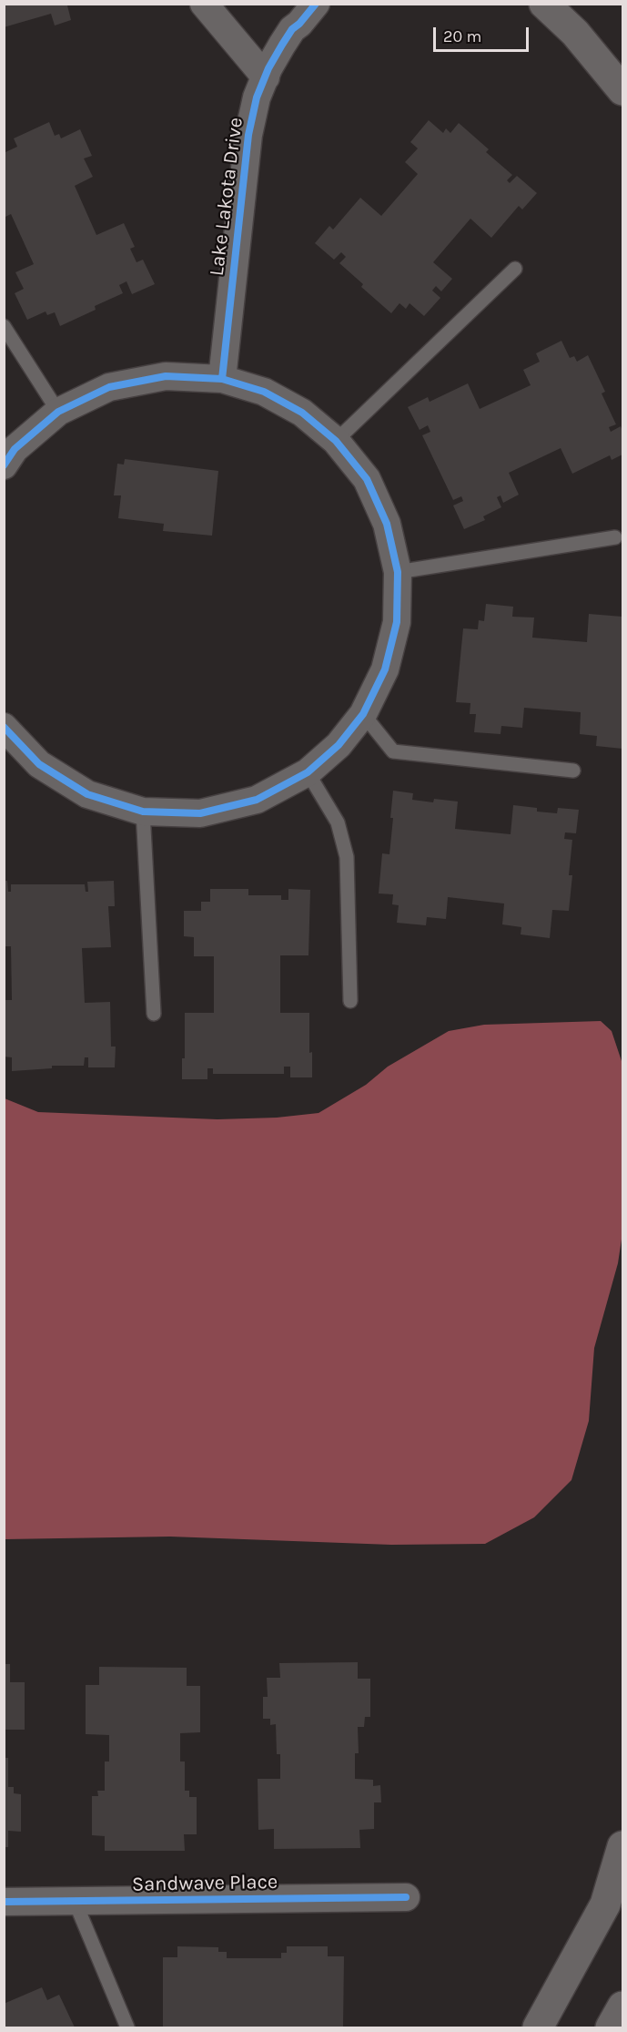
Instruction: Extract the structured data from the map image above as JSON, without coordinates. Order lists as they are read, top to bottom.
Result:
{
  "streets": {
    "street": ["Lake Lakota Drive", "Sandwave Place"]
  },
  "scale_bar": "20 m"
}
